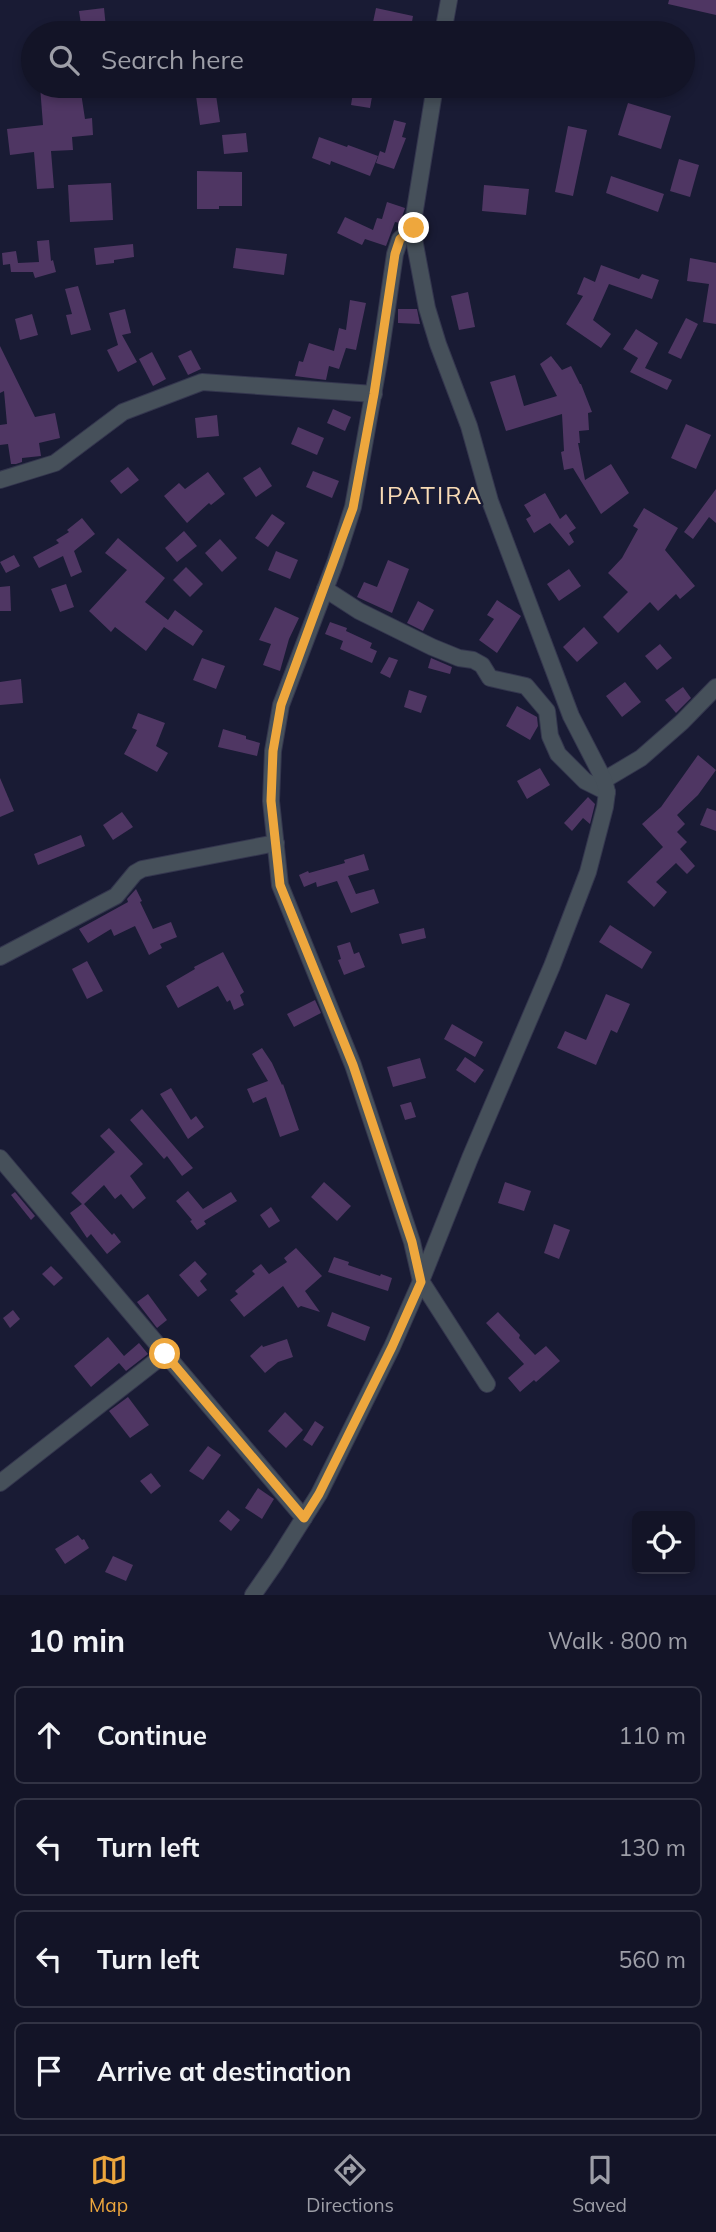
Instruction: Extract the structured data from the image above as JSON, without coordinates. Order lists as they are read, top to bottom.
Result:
{
  "districts": ["IPATIRA"],
  "page": {
    "search": "Search here",
    "heading": ["10 min", "Walk · 800 m"],
    "list": [
      ["Continue", "110 m"],
      ["Turn left", "130 m"],
      ["Turn left", "560 m"],
      "Arrive at destination"
    ],
    "nav": ["Map", "Directions", "Saved"]
  }
}
